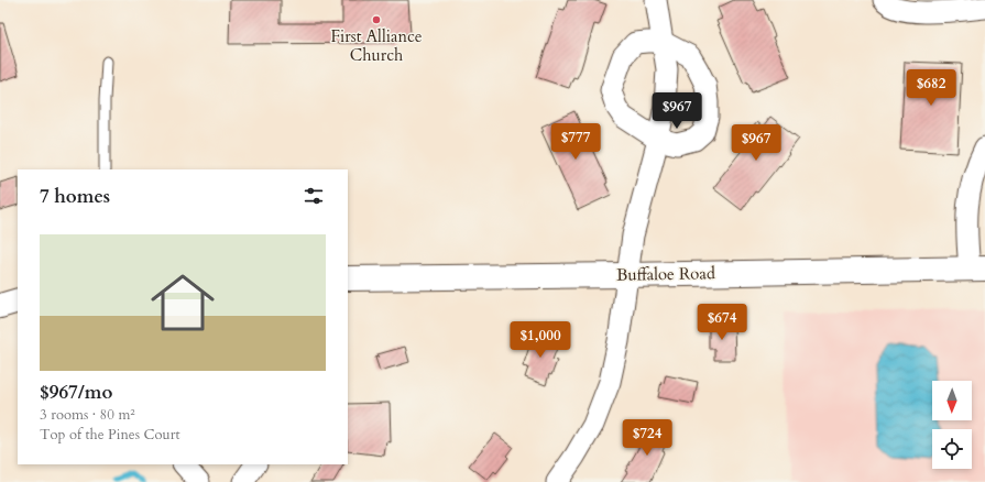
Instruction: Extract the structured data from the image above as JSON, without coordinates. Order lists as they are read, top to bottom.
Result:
{
  "streets": {
    "main road": ["Buffaloe Road"]
  },
  "places": ["First Alliance Church"],
  "north": "bottom",
  "page": {
    "price": [
      "$682",
      "$967",
      "$777",
      "$967",
      "$674",
      "$1,000",
      "$724"
    ],
    "heading": "7 homes",
    "list": [
      {
        "name": "$967/mo",
        "note": "3 rooms · 80 m² · Top of the Pines Court"
      }
    ]
  }
}
